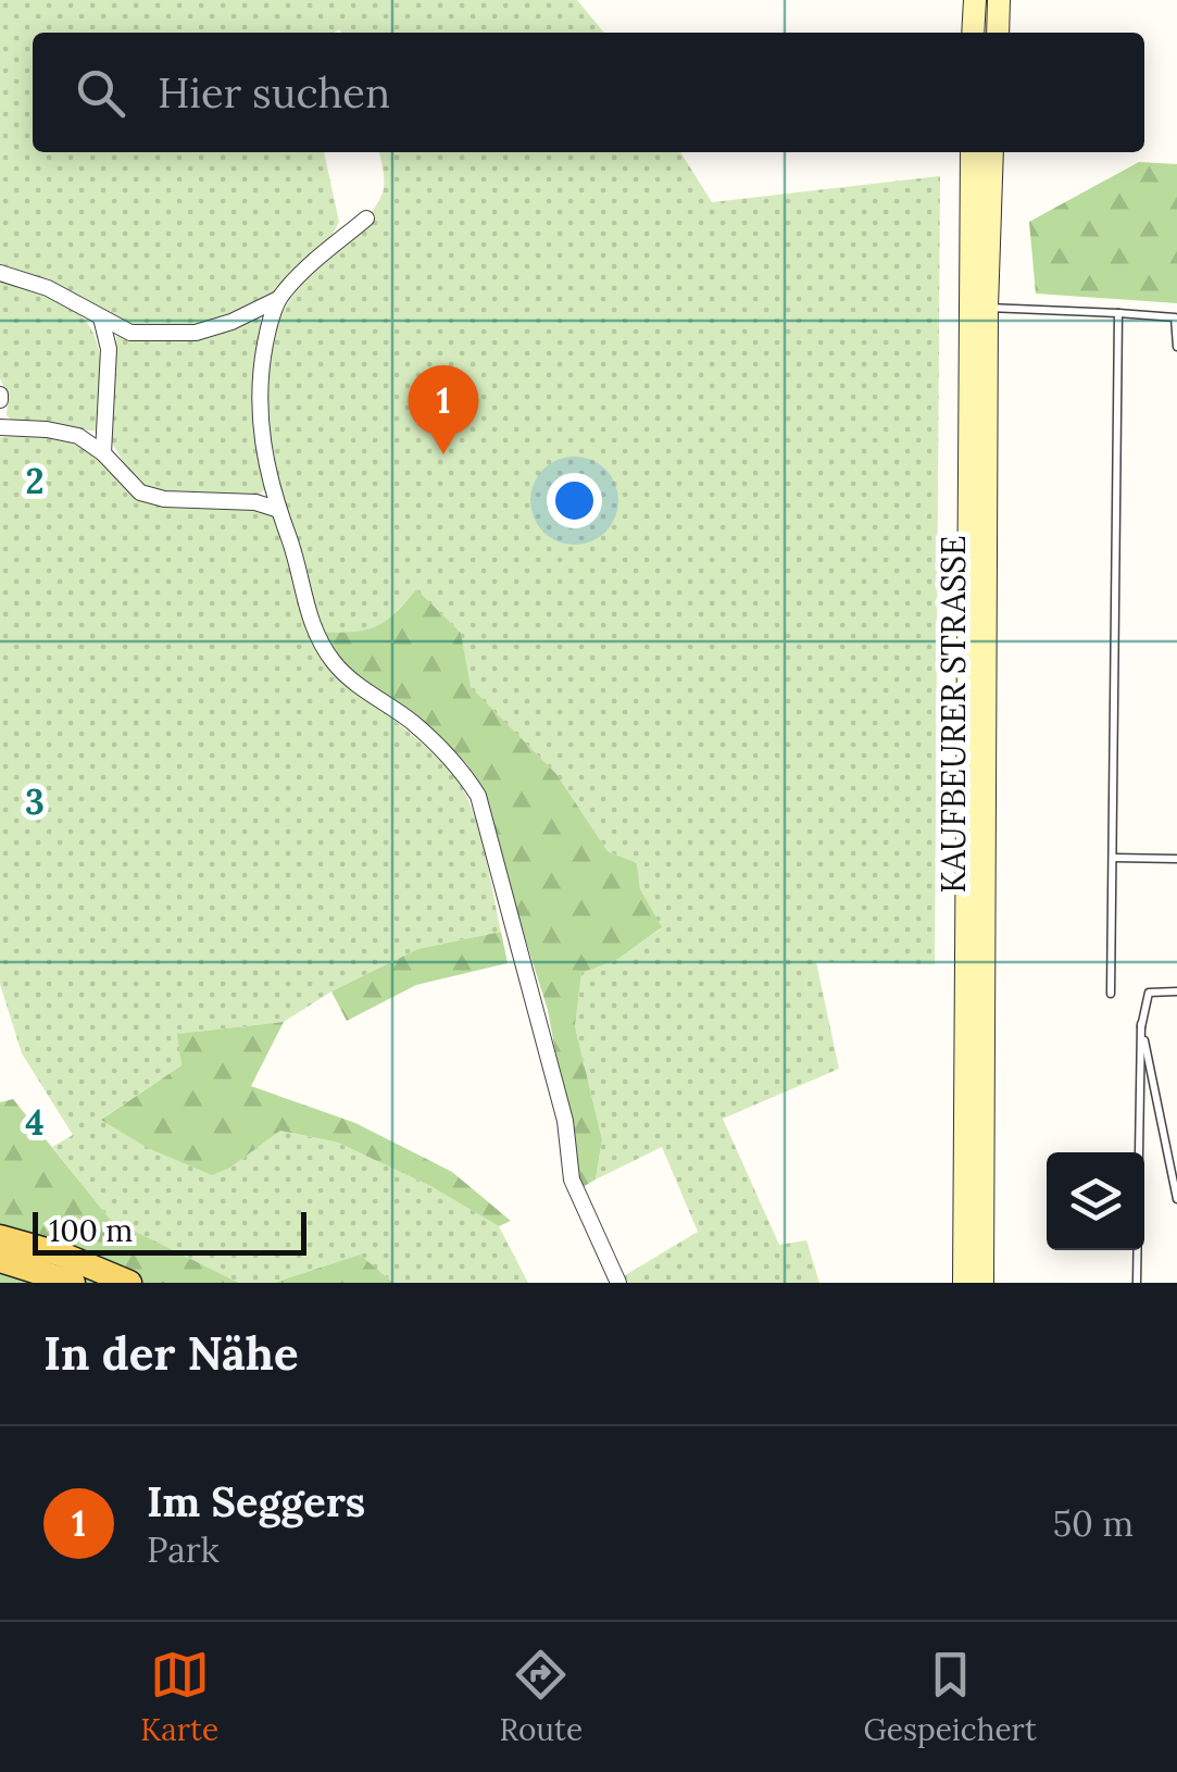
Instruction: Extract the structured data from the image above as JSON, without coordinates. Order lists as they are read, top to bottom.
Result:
{
  "streets": {
    "main road": ["KAUFBEURER STRASSE"]
  },
  "scale_bar": "100 m",
  "page": {
    "search": "Hier suchen",
    "pins": "1",
    "scale": "100 m",
    "heading": "In der Nähe",
    "list": [
      {
        "mark": "1",
        "name": "Im Seggers",
        "note": "Park",
        "value": "50 m"
      }
    ],
    "nav": ["Karte", "Route", "Gespeichert"]
  },
  "grid": {
    "rows": ["2", "3", "4"]
  }
}
